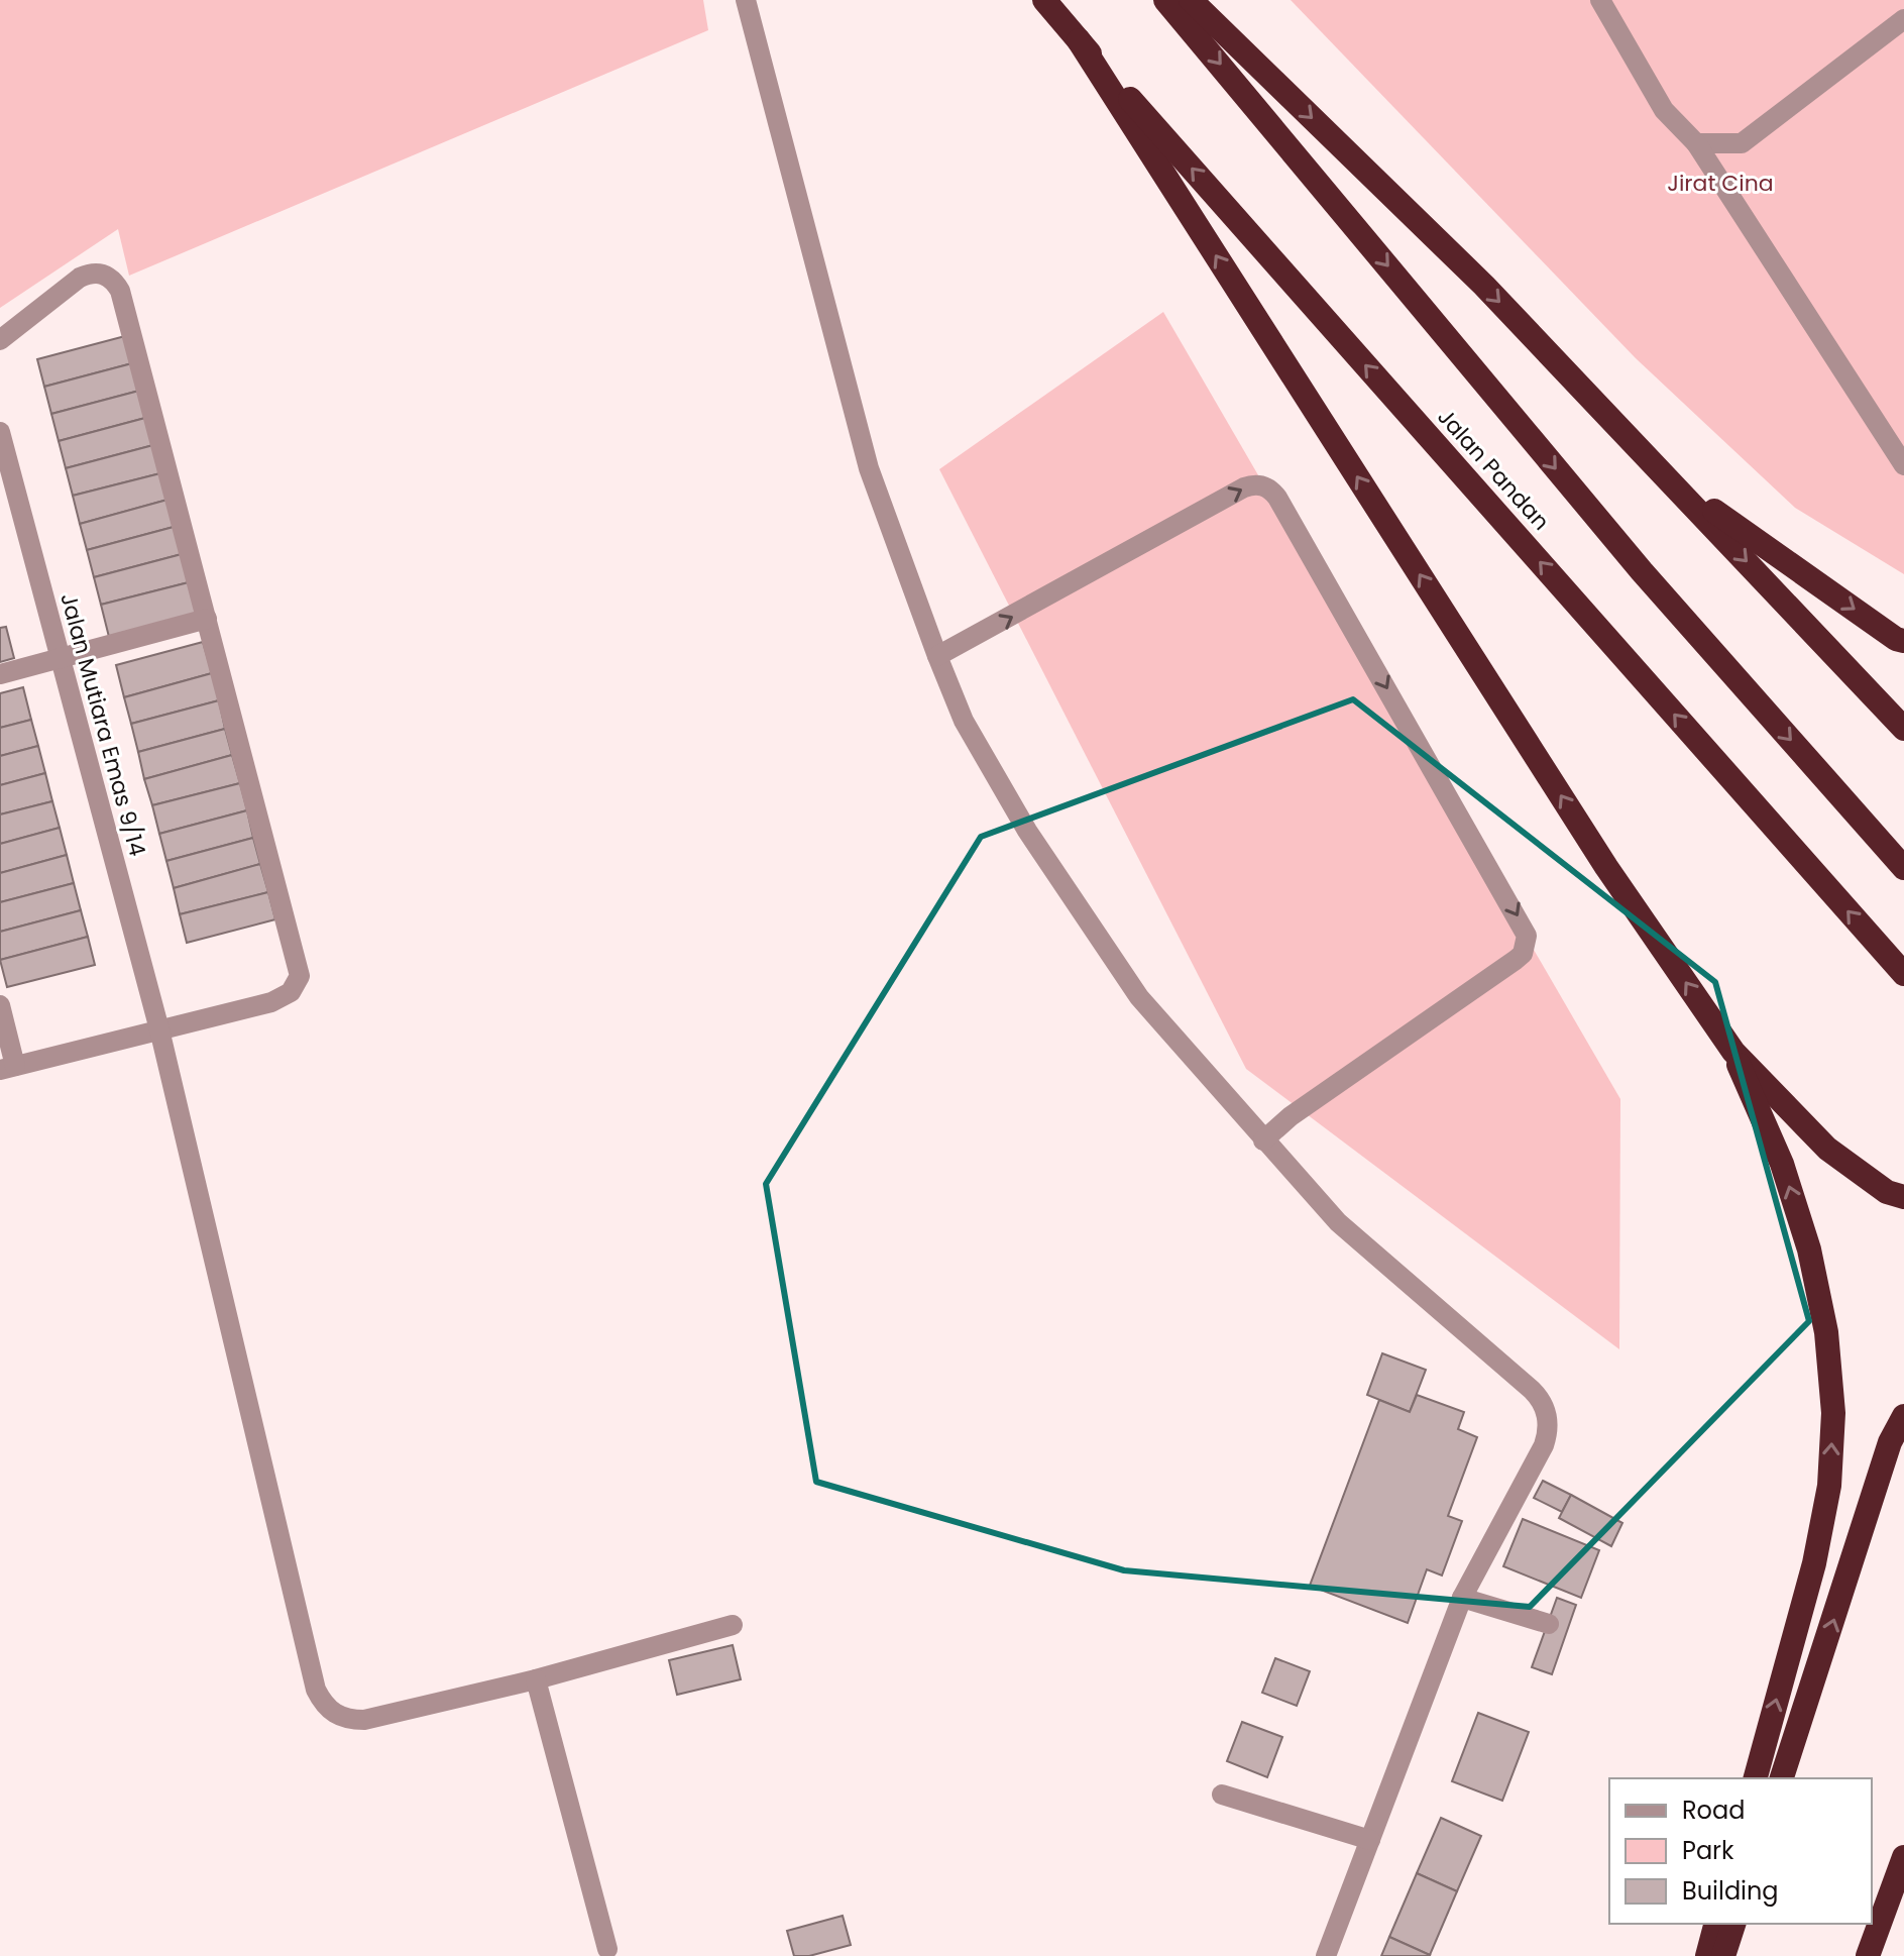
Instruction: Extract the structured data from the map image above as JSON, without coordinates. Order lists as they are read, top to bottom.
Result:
{
  "streets": {
    "highway": ["Jalan Pandan"],
    "street": ["Jalan Mutiara Emas 9/14"]
  },
  "parks": ["Jirat Cina"],
  "legend": ["Road", "Park", "Building"]
}
